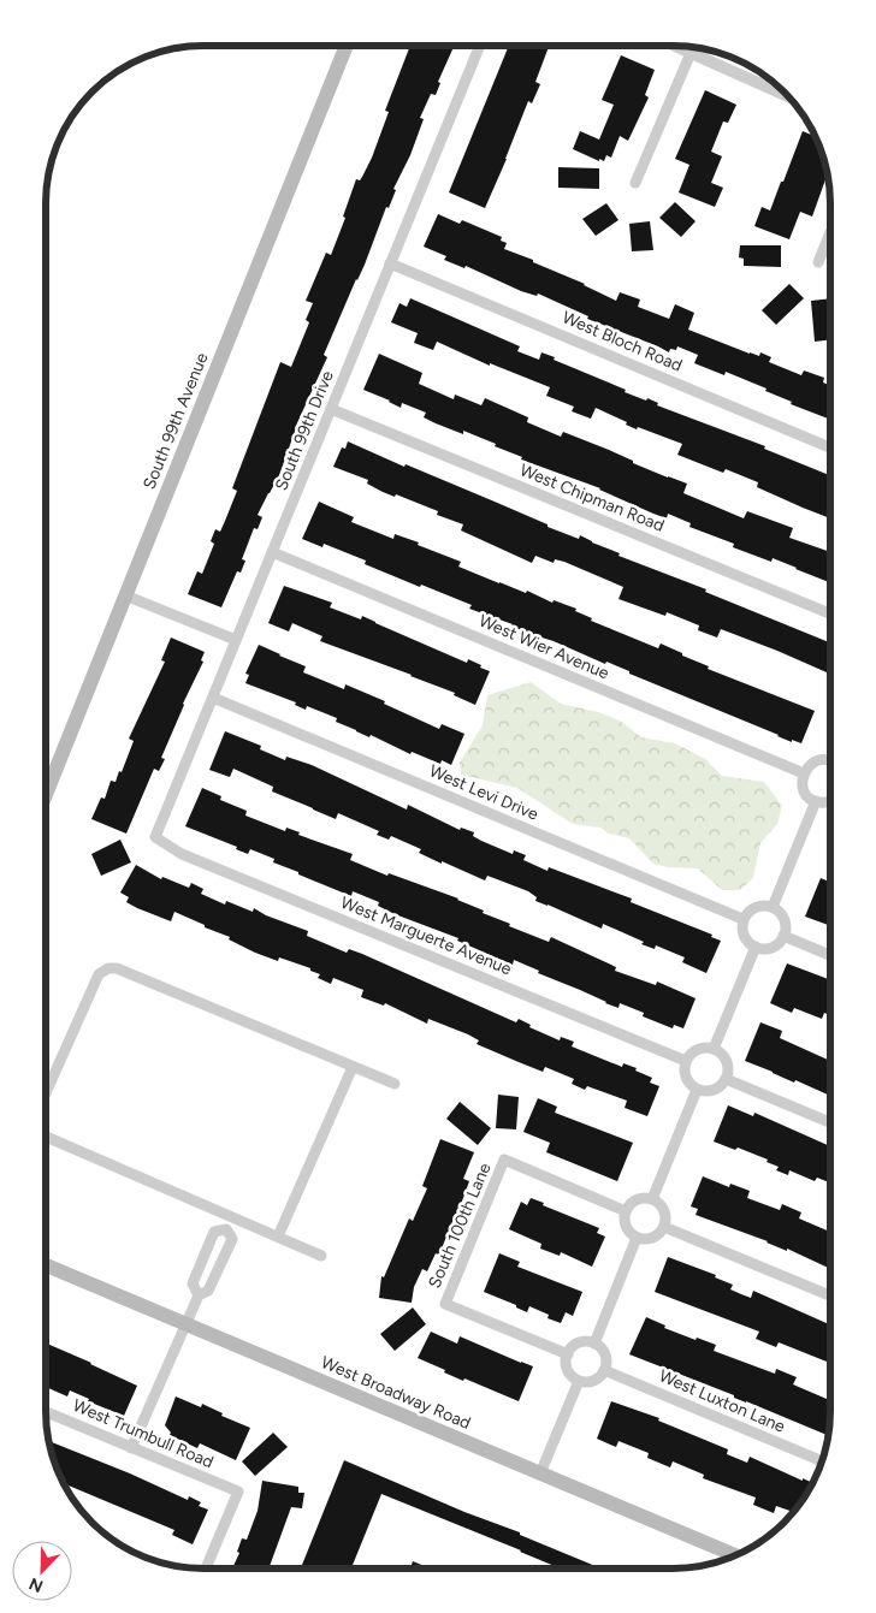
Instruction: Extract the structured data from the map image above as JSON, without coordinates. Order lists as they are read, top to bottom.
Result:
{
  "streets": {
    "main road": ["South 99th Avenue", "West Broadway Road"],
    "street": [
      "West Bloch Road",
      "South 99th Drive",
      "West Chipman Road",
      "West Wier Avenue",
      "West Levi Drive",
      "West Marguerte Avenue",
      "South 100th Lane",
      "West Luxton Lane",
      "West Trumbull Road"
    ]
  },
  "crossings": [
    ["West Bloch Road", "South 99th Drive"],
    ["South 99th Drive", "West Chipman Road"],
    ["South 99th Drive", "West Wier Avenue"],
    ["South 99th Drive", "West Levi Drive"],
    ["South 99th Drive", "West Marguerte Avenue"],
    ["South 100th Lane", "West Luxton Lane"]
  ],
  "north": "bottom left"
}
